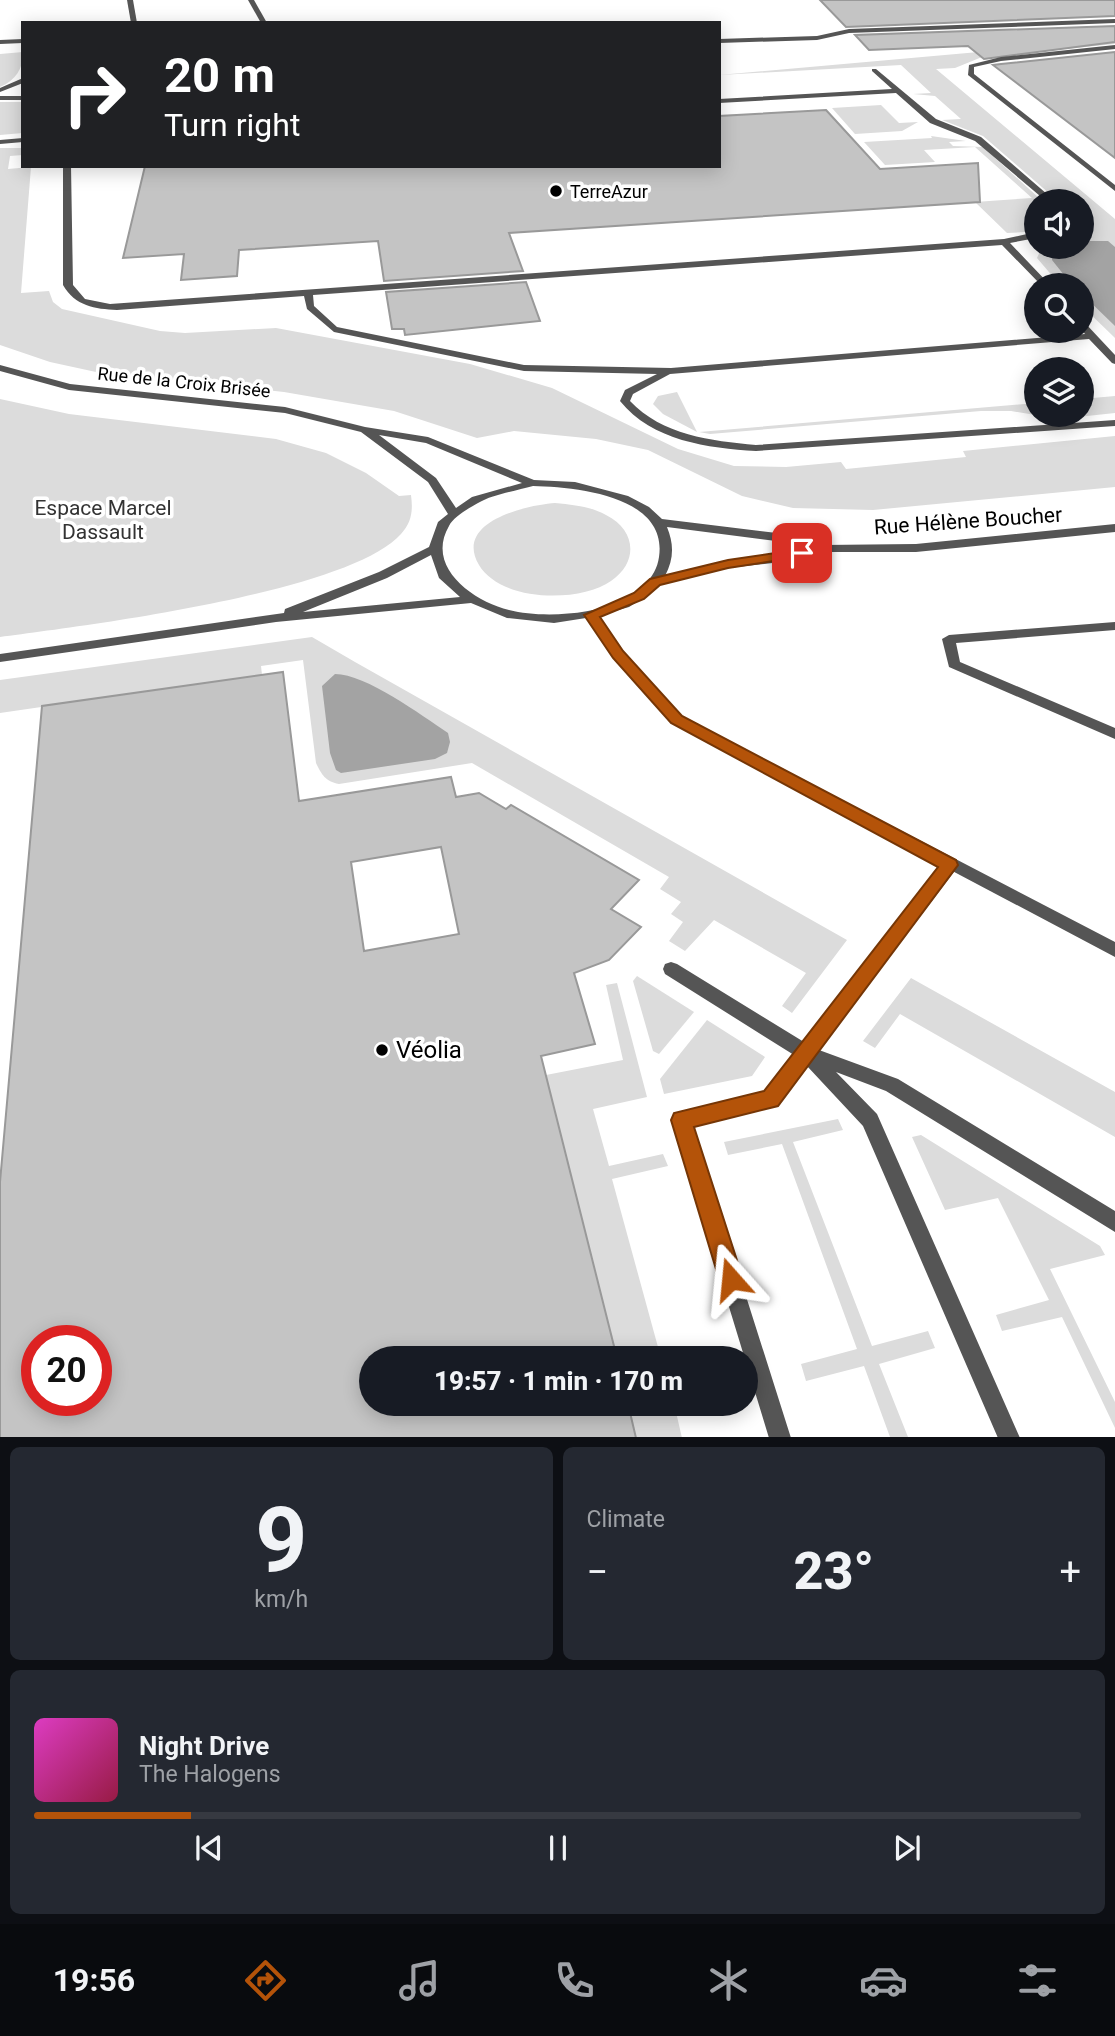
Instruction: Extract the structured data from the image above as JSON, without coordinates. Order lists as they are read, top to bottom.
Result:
{
  "streets": {
    "street": ["Rue de la Croix Brisée", "Rue Hélène Boucher"]
  },
  "crossings": [
    ["Rue de la Croix Brisée", "Rue Hélène Boucher"]
  ],
  "parks": ["Espace Marcel Dassault"],
  "places": ["TerreAzur", "Véolia"],
  "page": {
    "turn": ["20 m", "Turn right"],
    "limit": "20",
    "trip": "19:57 · 1 min · 170 m",
    "tile": [
      ["9", "km/h"],
      "Climate"
    ],
    "heat": ["−", "23°", "+"],
    "song": ["Night Drive", "The Halogens"],
    "tabs": "19:56"
  }
}
